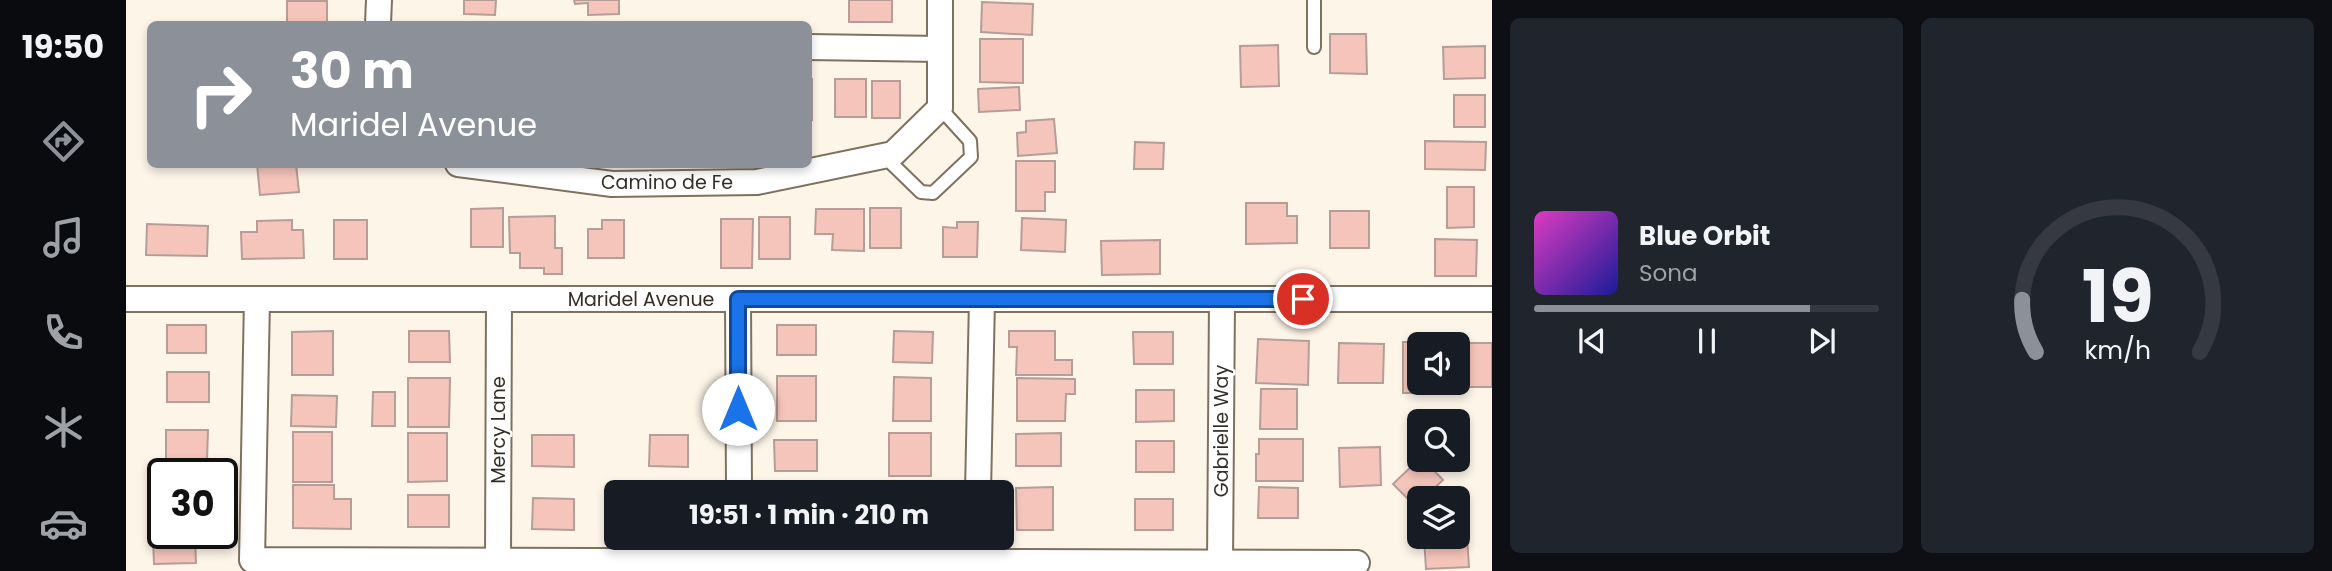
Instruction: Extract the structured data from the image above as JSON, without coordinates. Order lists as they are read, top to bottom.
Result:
{
  "streets": {
    "street": [
      "Camino de Fe",
      "Maridel Avenue",
      "Mercy Lane",
      "Gabrielle Way"
    ]
  },
  "crossings": [
    ["Maridel Avenue", "Mercy Lane"],
    ["Maridel Avenue", "Gabrielle Way"]
  ],
  "page": {
    "tabs": "19:50",
    "turn": ["30 m", "Maridel Avenue"],
    "song": ["Blue Orbit", "Sona"],
    "limit": "30",
    "trip": "19:51 · 1 min · 210 m",
    "gauge": ["19", "km/h"]
  }
}
